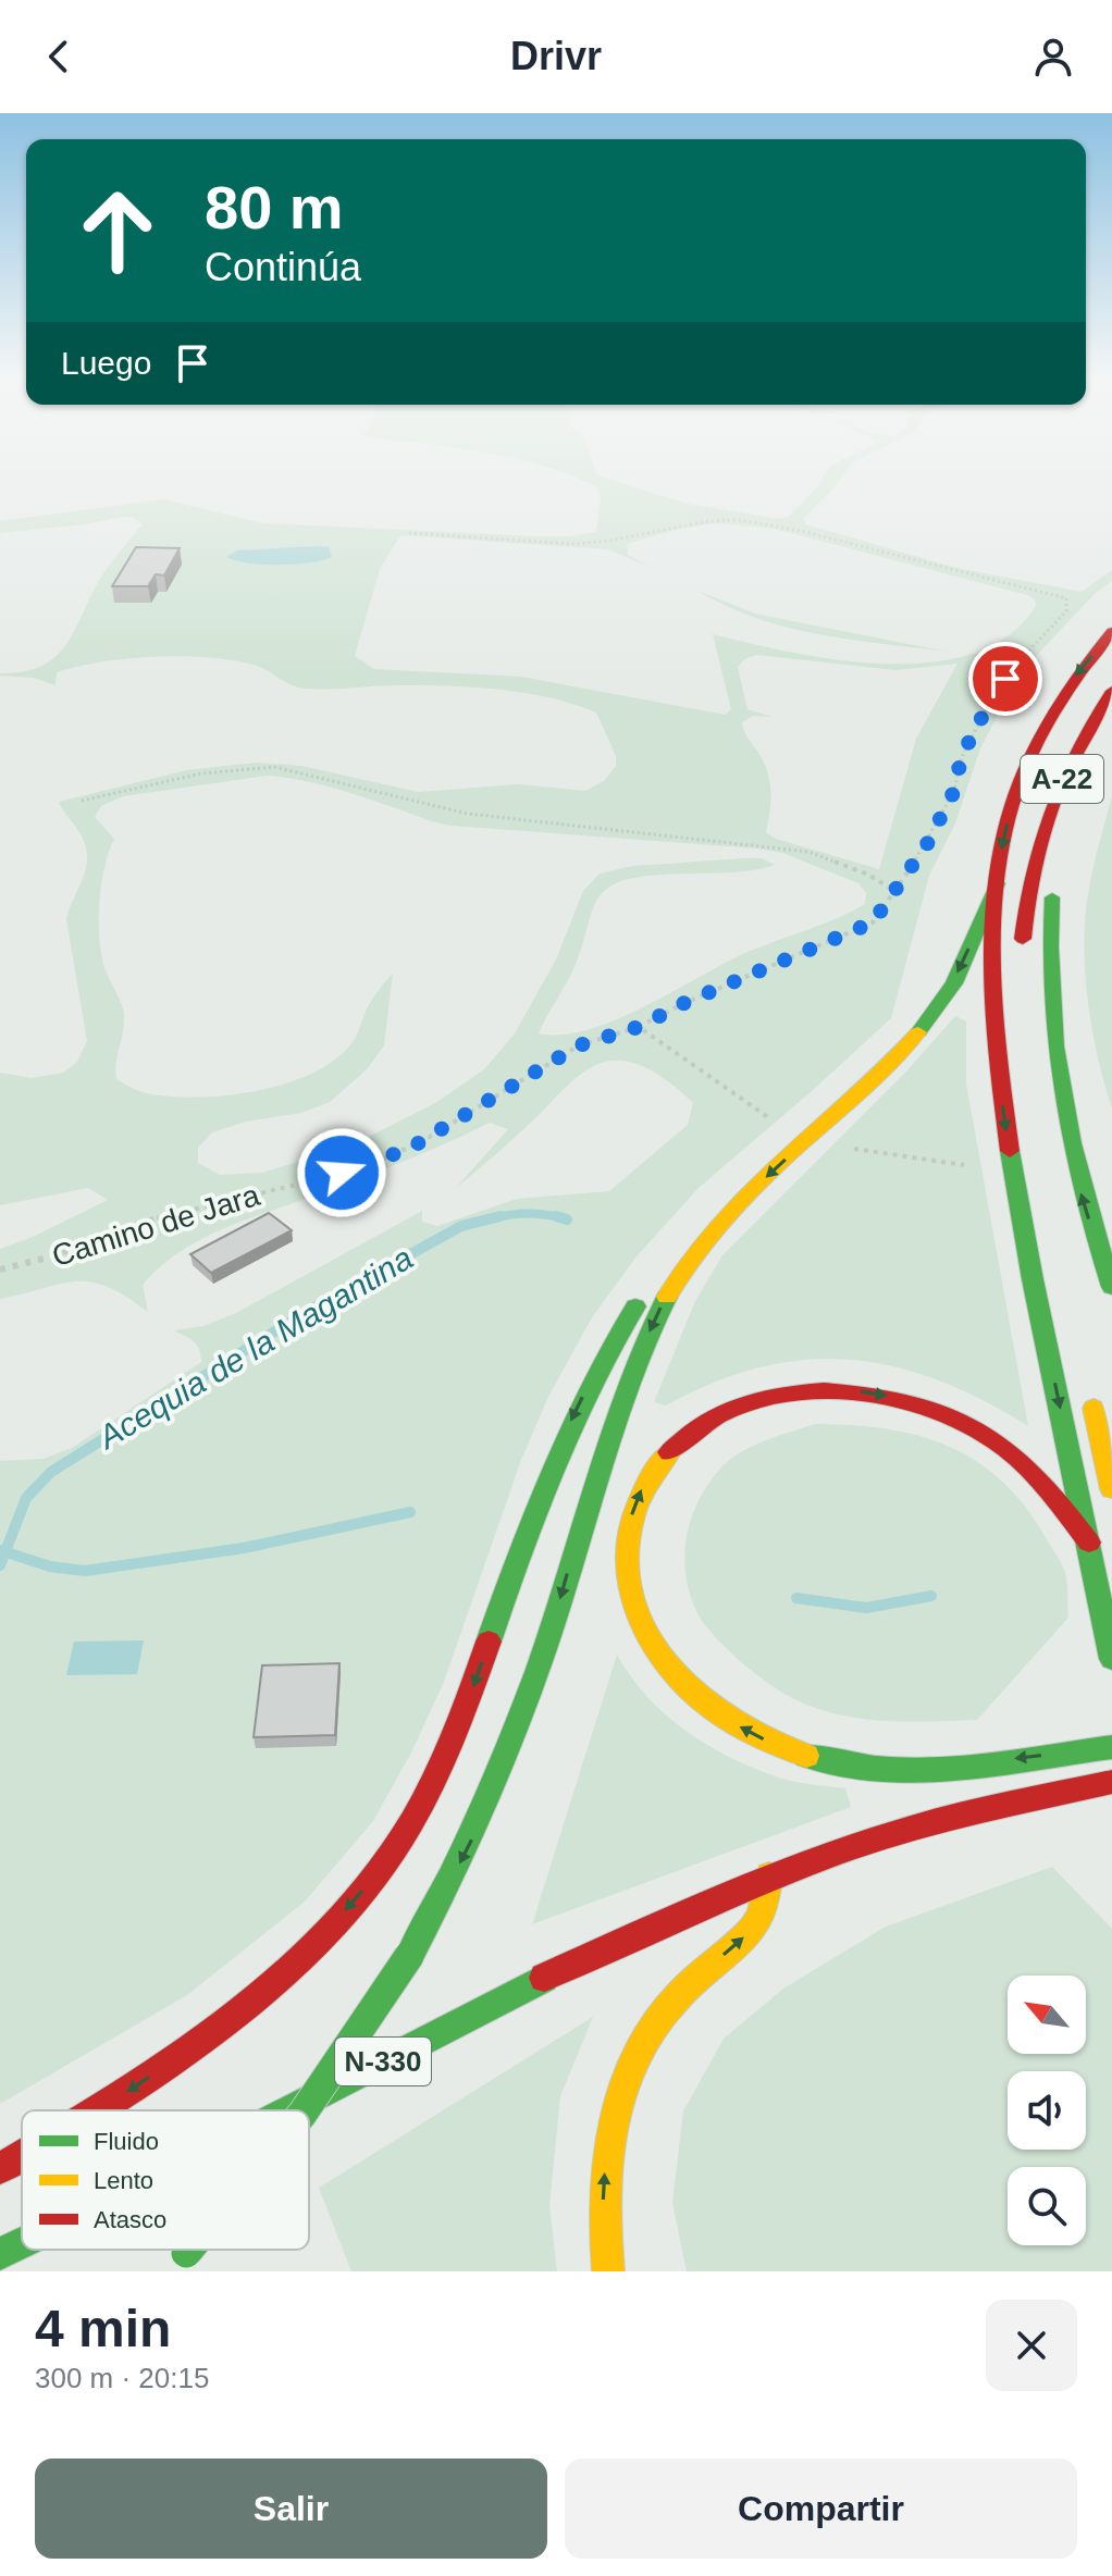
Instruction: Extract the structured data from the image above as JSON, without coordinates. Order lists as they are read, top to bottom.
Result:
{
  "streets": {
    "highway": ["A-22", "N-330"],
    "path": ["Camino de Jara"]
  },
  "water": ["Acequia de la Magantina"],
  "legend": ["Fluido", "Lento", "Atasco"],
  "north": "top left",
  "page": {
    "header": "Drivr",
    "turn": ["80 m", "Continúa"],
    "then": "Luego",
    "heading": ["4 min", "300 m · 20:15"],
    "buttons": ["Salir", "Compartir"]
  }
}
